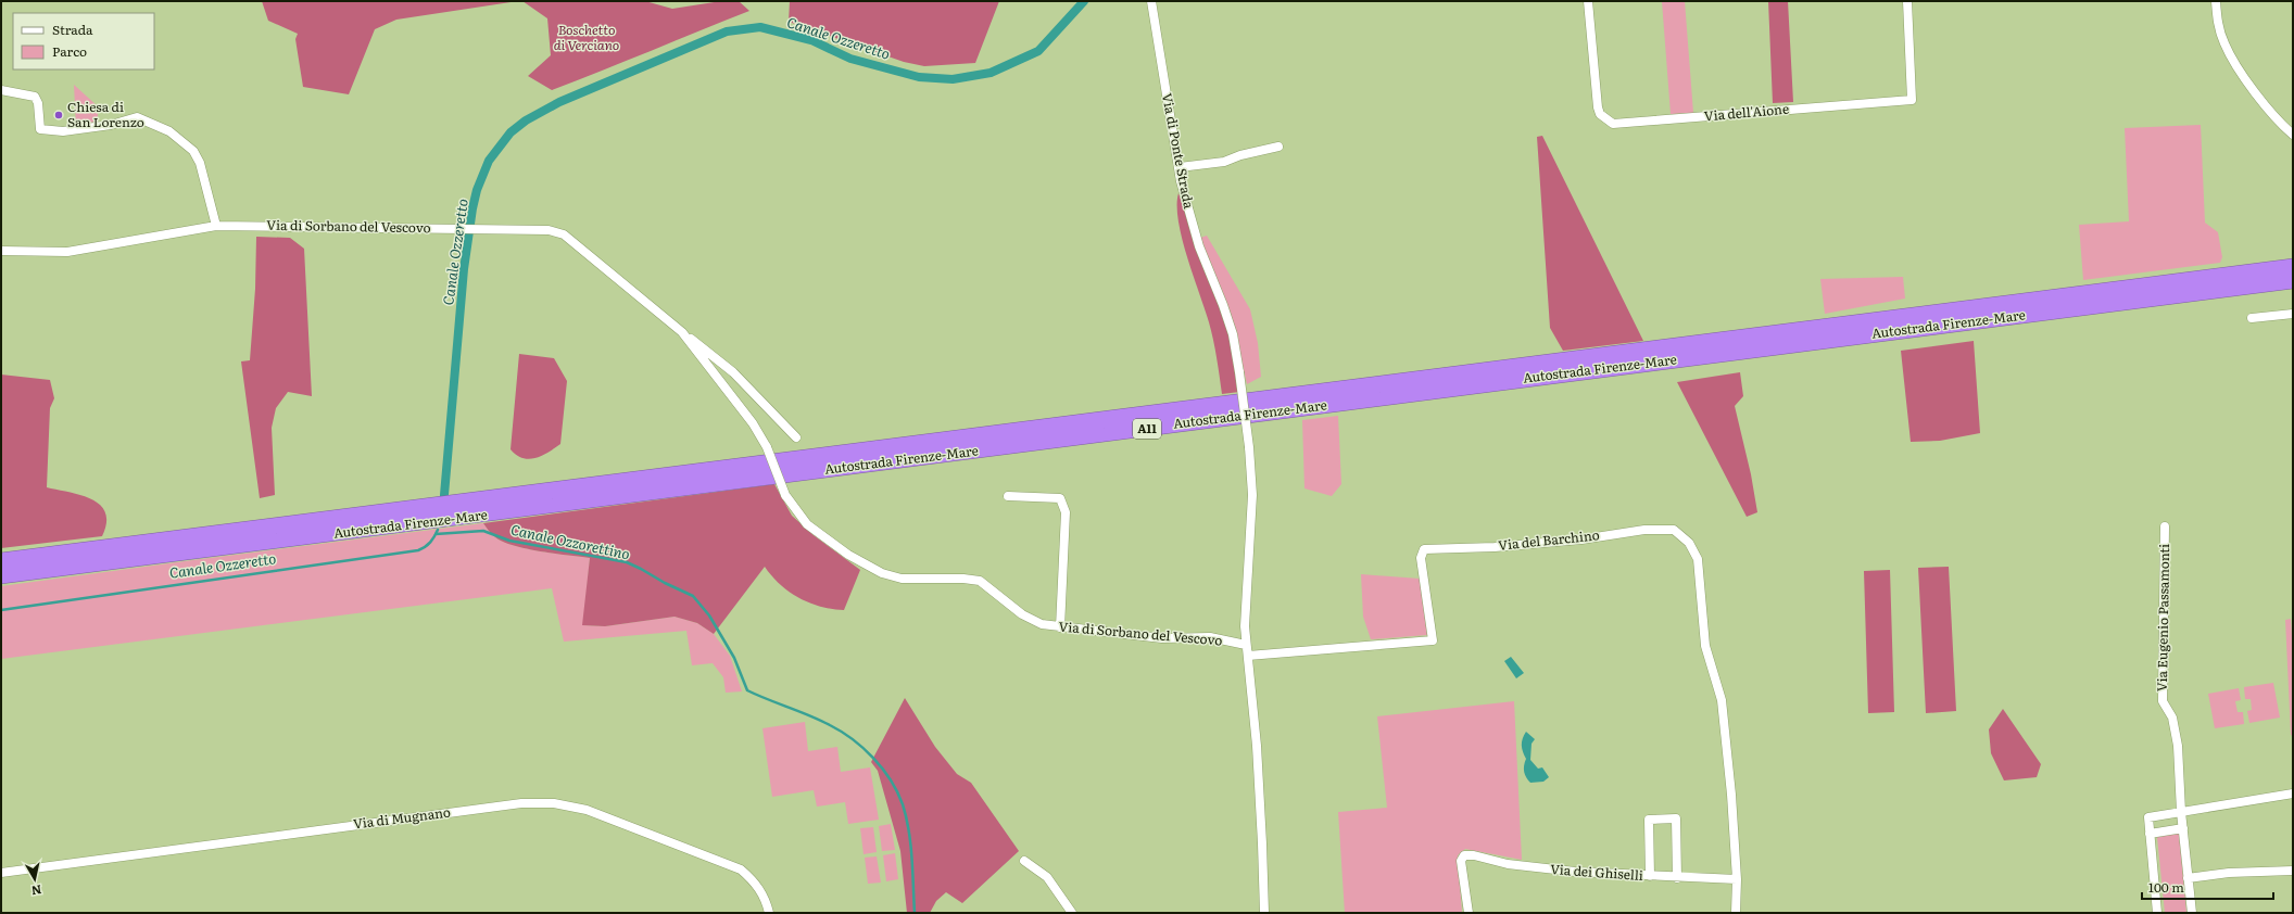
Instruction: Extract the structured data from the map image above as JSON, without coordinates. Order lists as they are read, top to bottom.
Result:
{
  "streets": {
    "highway": ["Autostrada Firenze-Mare", "A11"],
    "street": [
      "Via dell'Aione",
      "Via di Ponte Strada",
      "Via di Sorbano del Vescovo",
      "Via del Barchino",
      "Via Eugenio Passamonti",
      "Via di Mugnano",
      "Via dei Ghiselli"
    ]
  },
  "crossings": [
    ["Via di Ponte Strada", "Via di Sorbano del Vescovo"],
    ["Via del Barchino", "Via dei Ghiselli"]
  ],
  "water": ["Canale Ozzeretto", "Canale Ozzorettino"],
  "parks": ["Boschetto di Verciano"],
  "places": ["Chiesa di San Lorenzo"],
  "legend": ["Strada", "Parco"],
  "scale_bar": "100 m",
  "north": "bottom"
}
